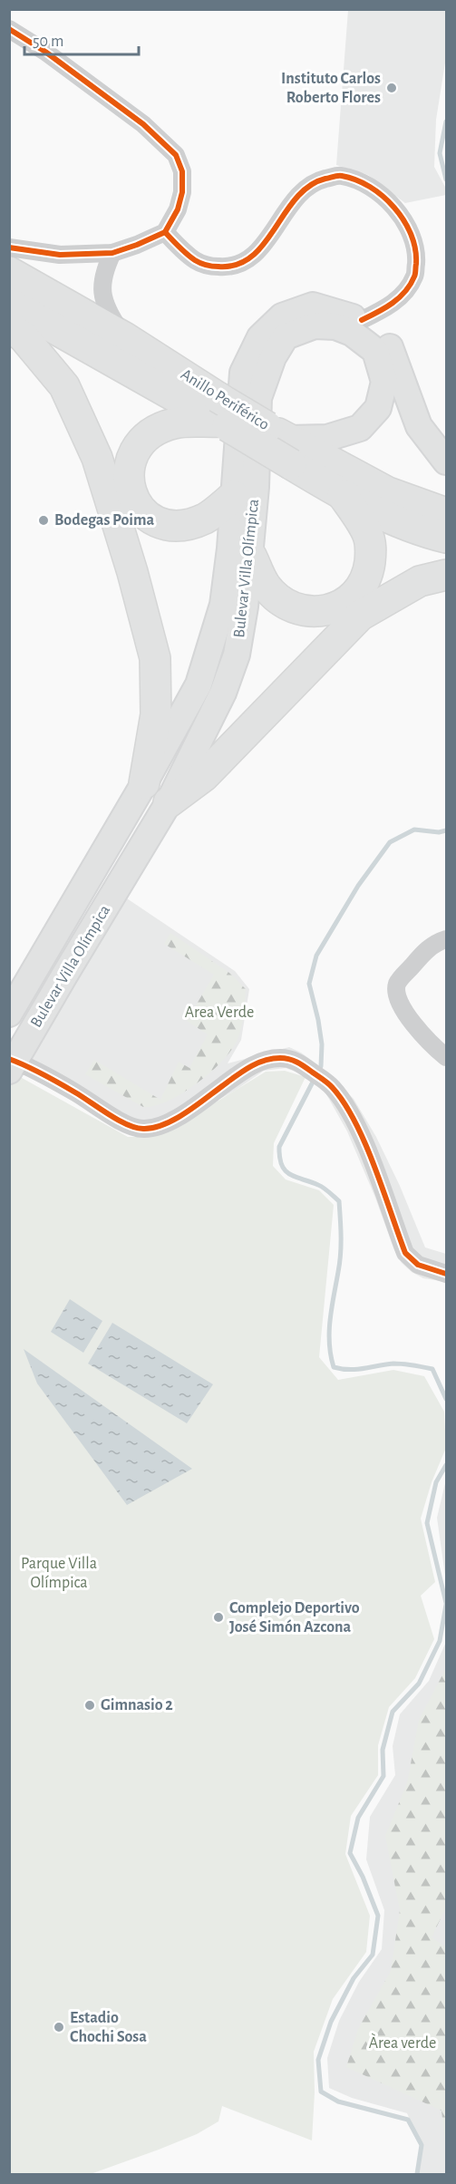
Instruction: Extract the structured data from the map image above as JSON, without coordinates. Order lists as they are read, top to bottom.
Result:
{
  "streets": {
    "highway": ["Anillo Periférico"],
    "main road": ["Bulevar Villa Olímpica"]
  },
  "crossings": [
    ["Anillo Periférico", "Bulevar Villa Olímpica"]
  ],
  "parks": ["Area Verde", "Parque Villa Olímpica", "Àrea verde"],
  "places": [
    "Instituto Carlos Roberto Flores",
    "Bodegas Poima",
    "Complejo Deportivo José Simón Azcona",
    "Gimnasio 2",
    "Estadio Chochi Sosa"
  ],
  "scale_bar": "50 m"
}
